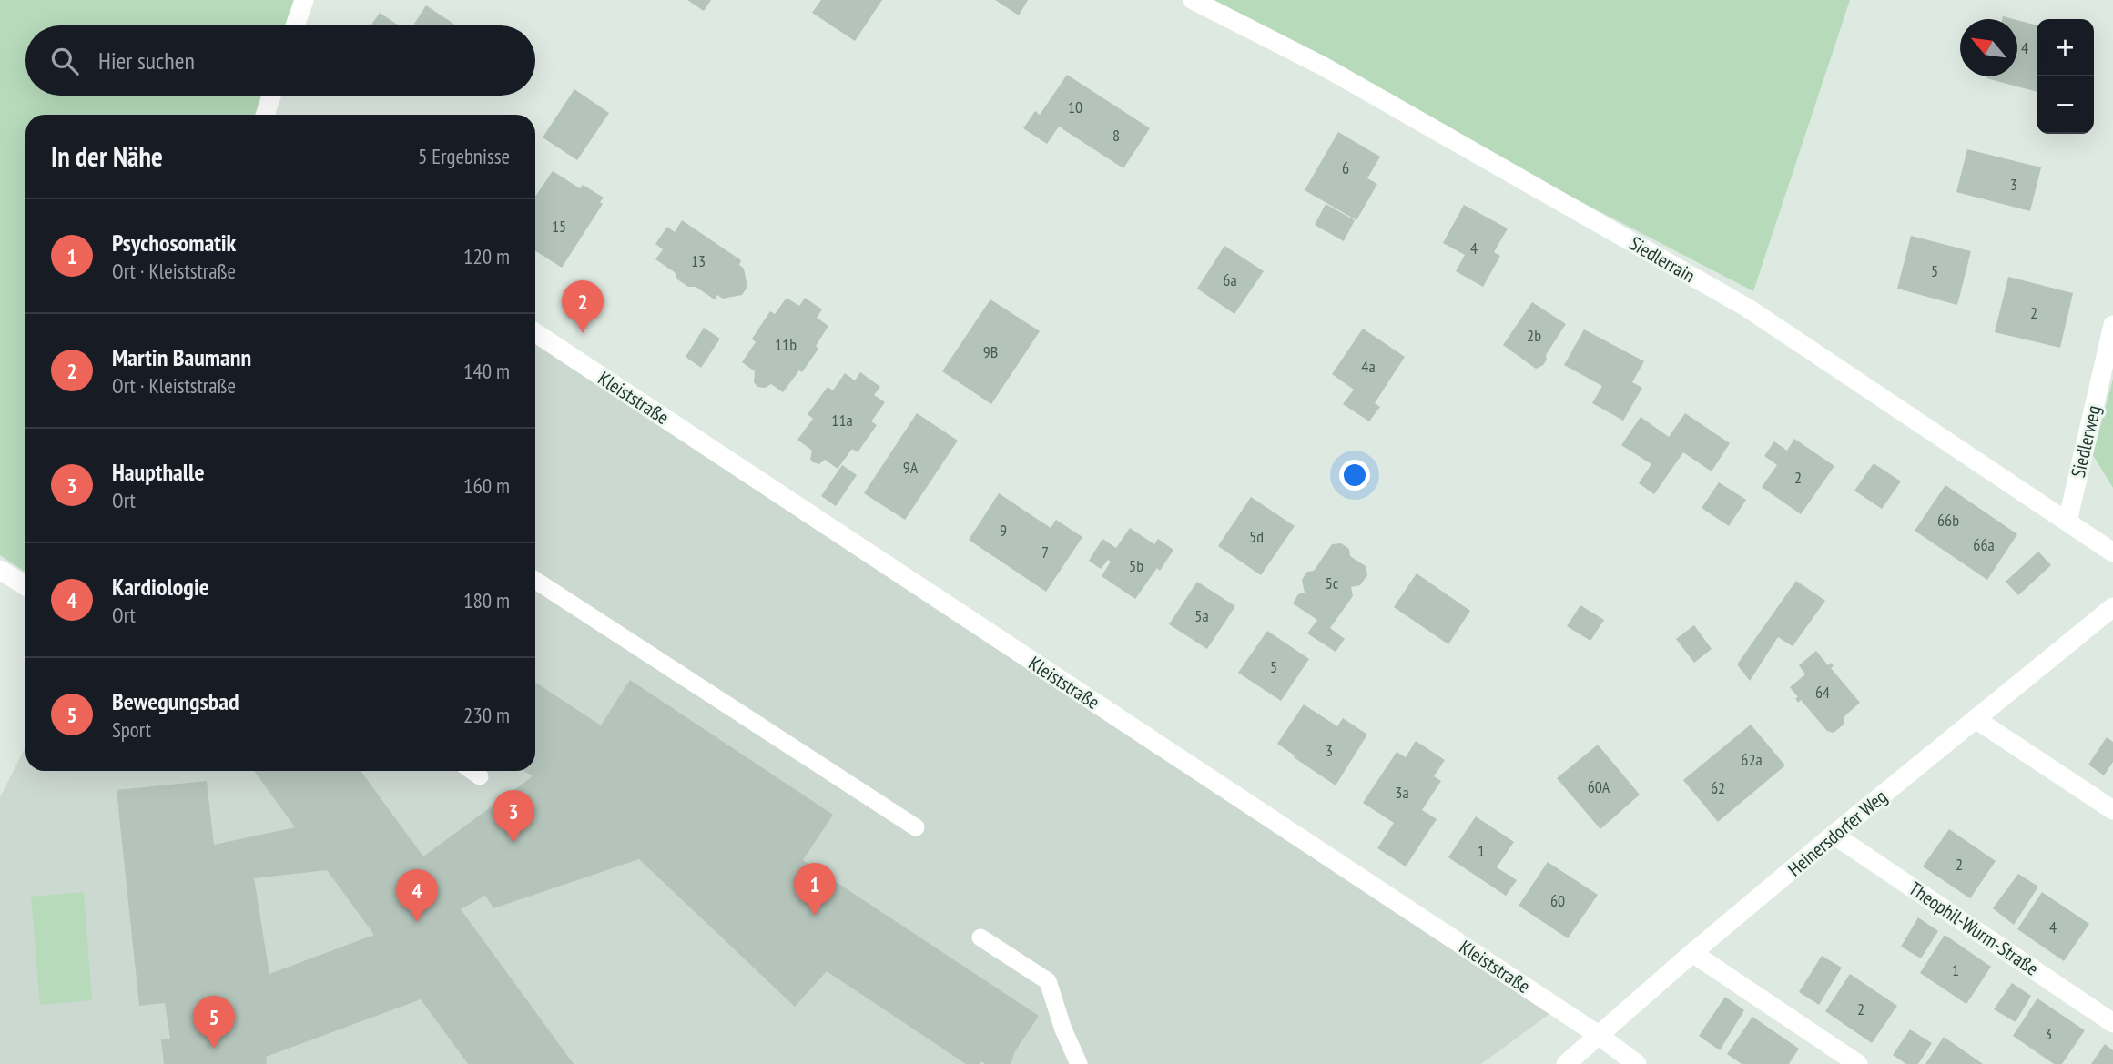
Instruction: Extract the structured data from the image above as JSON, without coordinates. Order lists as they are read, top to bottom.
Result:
{
  "streets": {
    "street": [
      "Siedlerrain",
      "Kleiststraße",
      "Siedlerweg",
      "Heinersdorfer Weg",
      "Theophil-Wurm-Straße"
    ]
  },
  "crossings": [
    ["Siedlerrain", "Siedlerweg"],
    ["Kleiststraße", "Heinersdorfer Weg"],
    ["Heinersdorfer Weg", "Theophil-Wurm-Straße"]
  ],
  "house_numbers": [
    "4",
    "10",
    "8",
    "6",
    "3",
    "15",
    "4",
    "13",
    "5",
    "6a",
    "2",
    "2b",
    "11b",
    "9B",
    "4a",
    "11a",
    "9A",
    "2",
    "66b",
    "9",
    "5d",
    "66a",
    "7",
    "5b",
    "5c",
    "5a",
    "5",
    "64",
    "3",
    "62a",
    "60A",
    "62",
    "3a",
    "1",
    "2",
    "60",
    "4",
    "1",
    "2",
    "3"
  ],
  "north": "top left",
  "page": {
    "map_buttons": ["+", "−"],
    "search": "Hier suchen",
    "heading": ["In der Nähe", "5 Ergebnisse"],
    "list": [
      {
        "mark": "1",
        "name": "Psychosomatik",
        "note": "Ort · Kleiststraße",
        "value": "120 m"
      },
      {
        "mark": "2",
        "name": "Martin Baumann",
        "note": "Ort · Kleiststraße",
        "value": "140 m"
      },
      {
        "mark": "3",
        "name": "Haupthalle",
        "note": "Ort",
        "value": "160 m"
      },
      {
        "mark": "4",
        "name": "Kardiologie",
        "note": "Ort",
        "value": "180 m"
      },
      {
        "mark": "5",
        "name": "Bewegungsbad",
        "note": "Sport",
        "value": "230 m"
      }
    ],
    "pins": [
      "2",
      "3",
      "1",
      "4",
      "5"
    ]
  }
}
